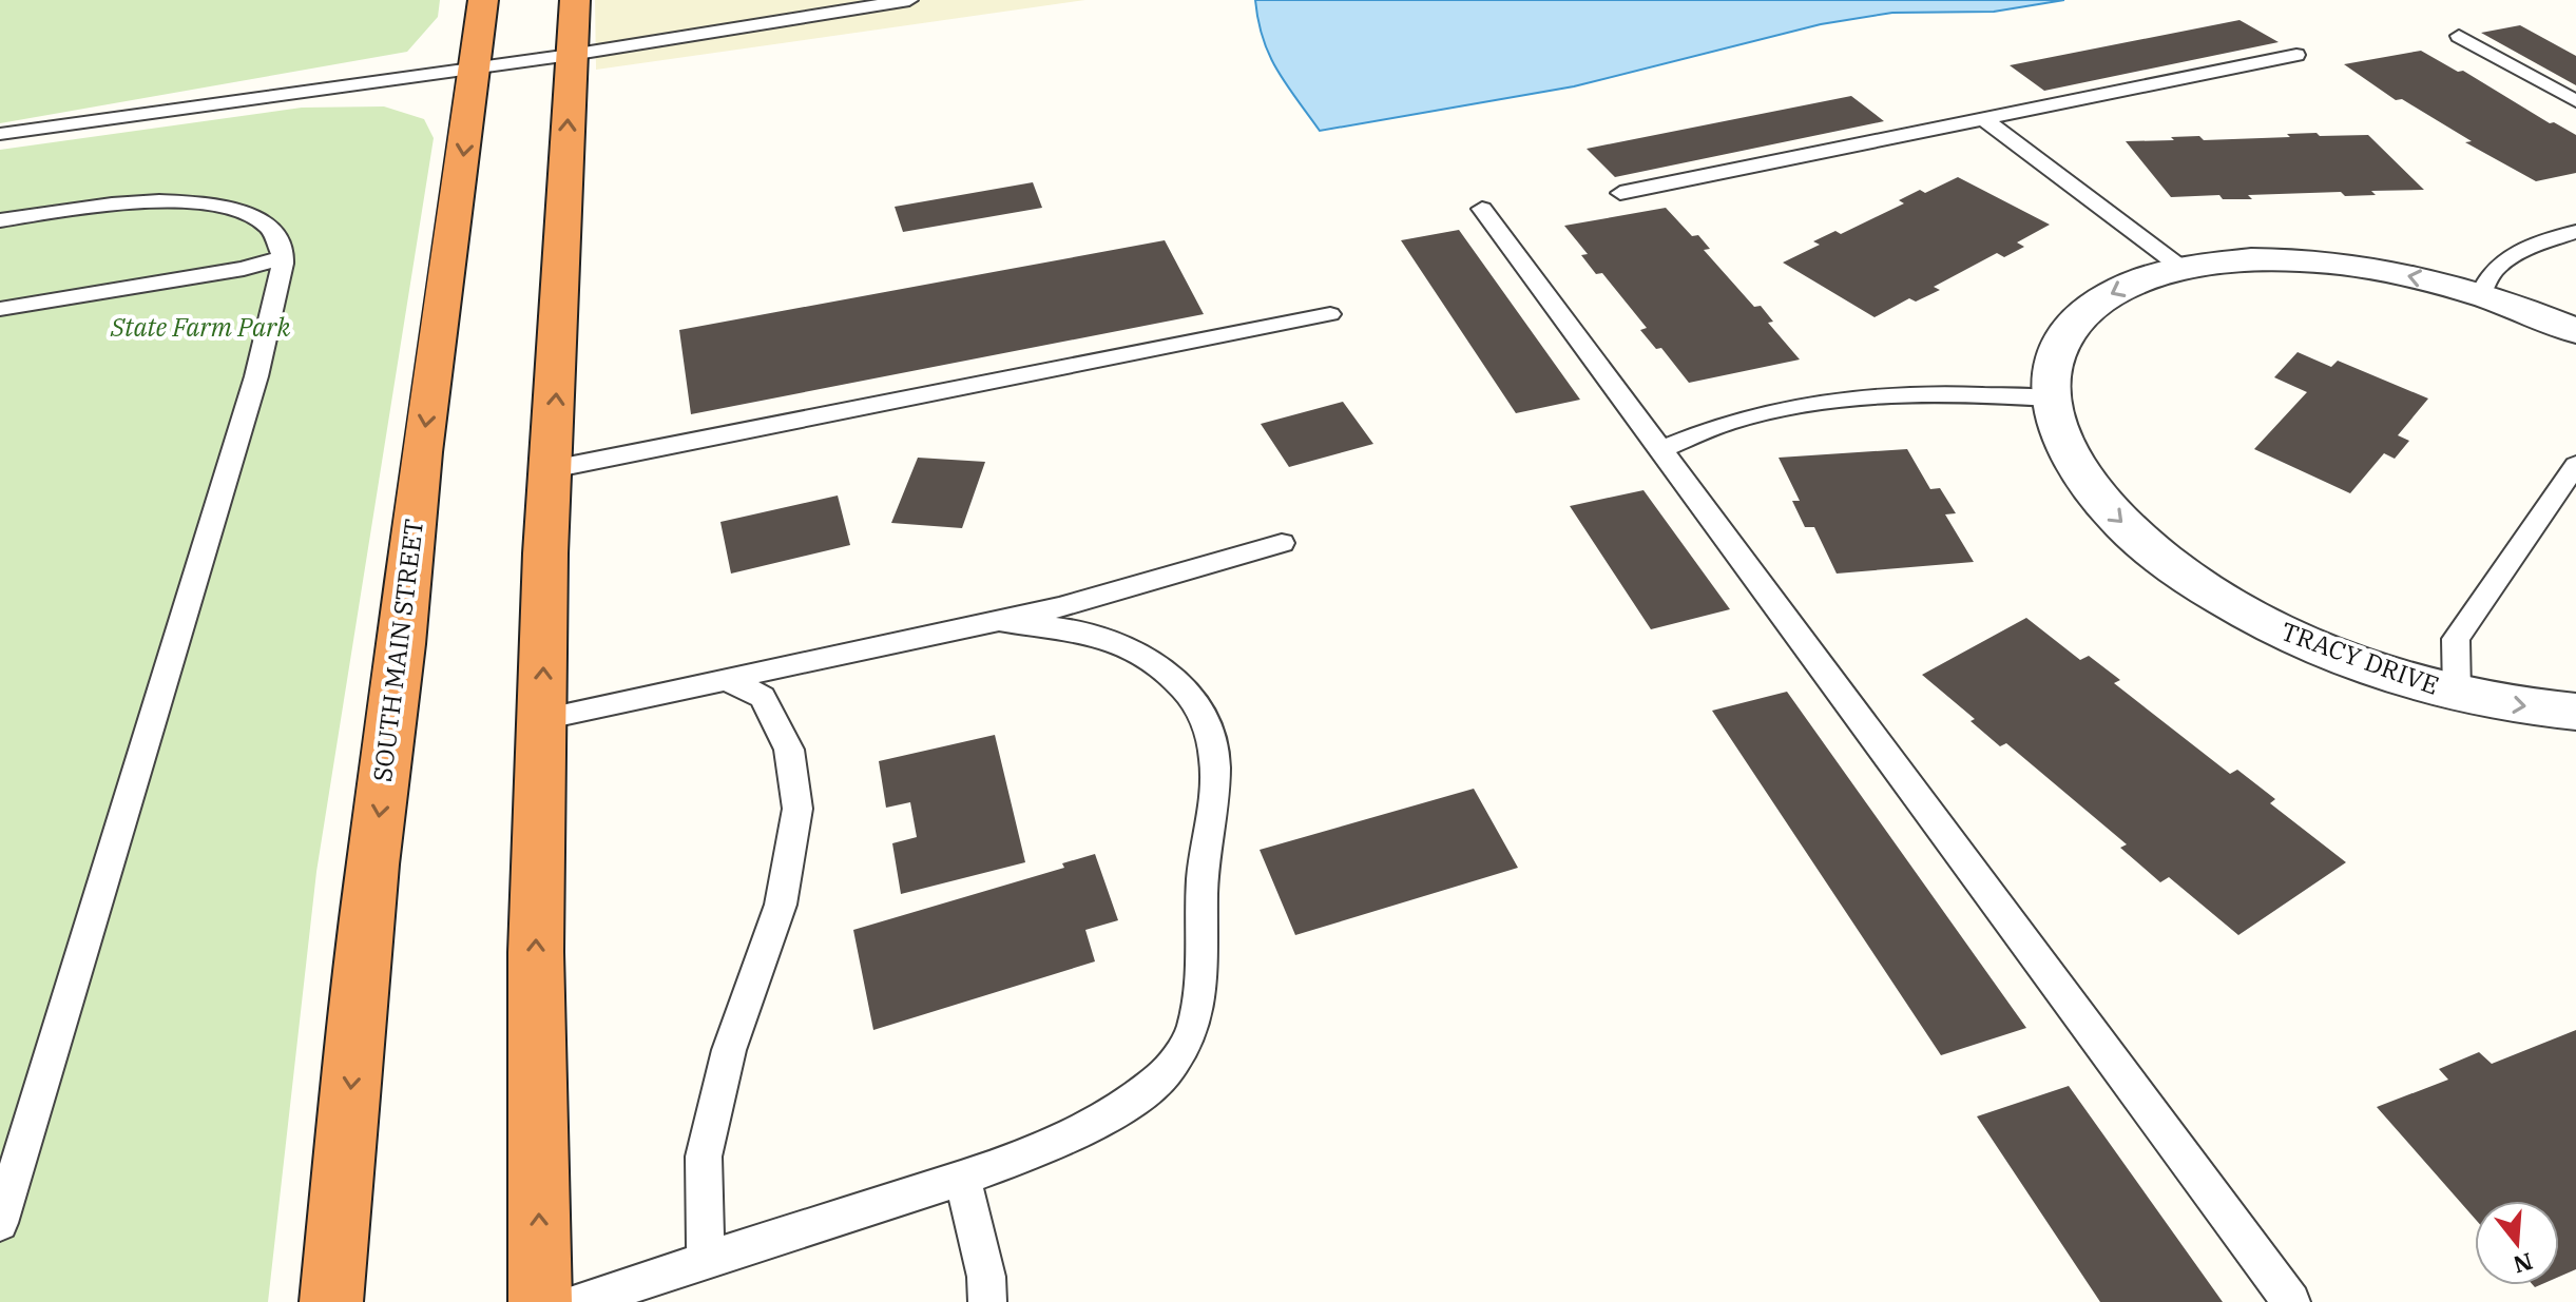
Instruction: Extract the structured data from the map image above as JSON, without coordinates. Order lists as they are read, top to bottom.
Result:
{
  "streets": {
    "highway": ["SOUTH MAIN STREET"],
    "street": ["TRACY DRIVE"]
  },
  "parks": ["State Farm Park"],
  "north": "bottom"
}
